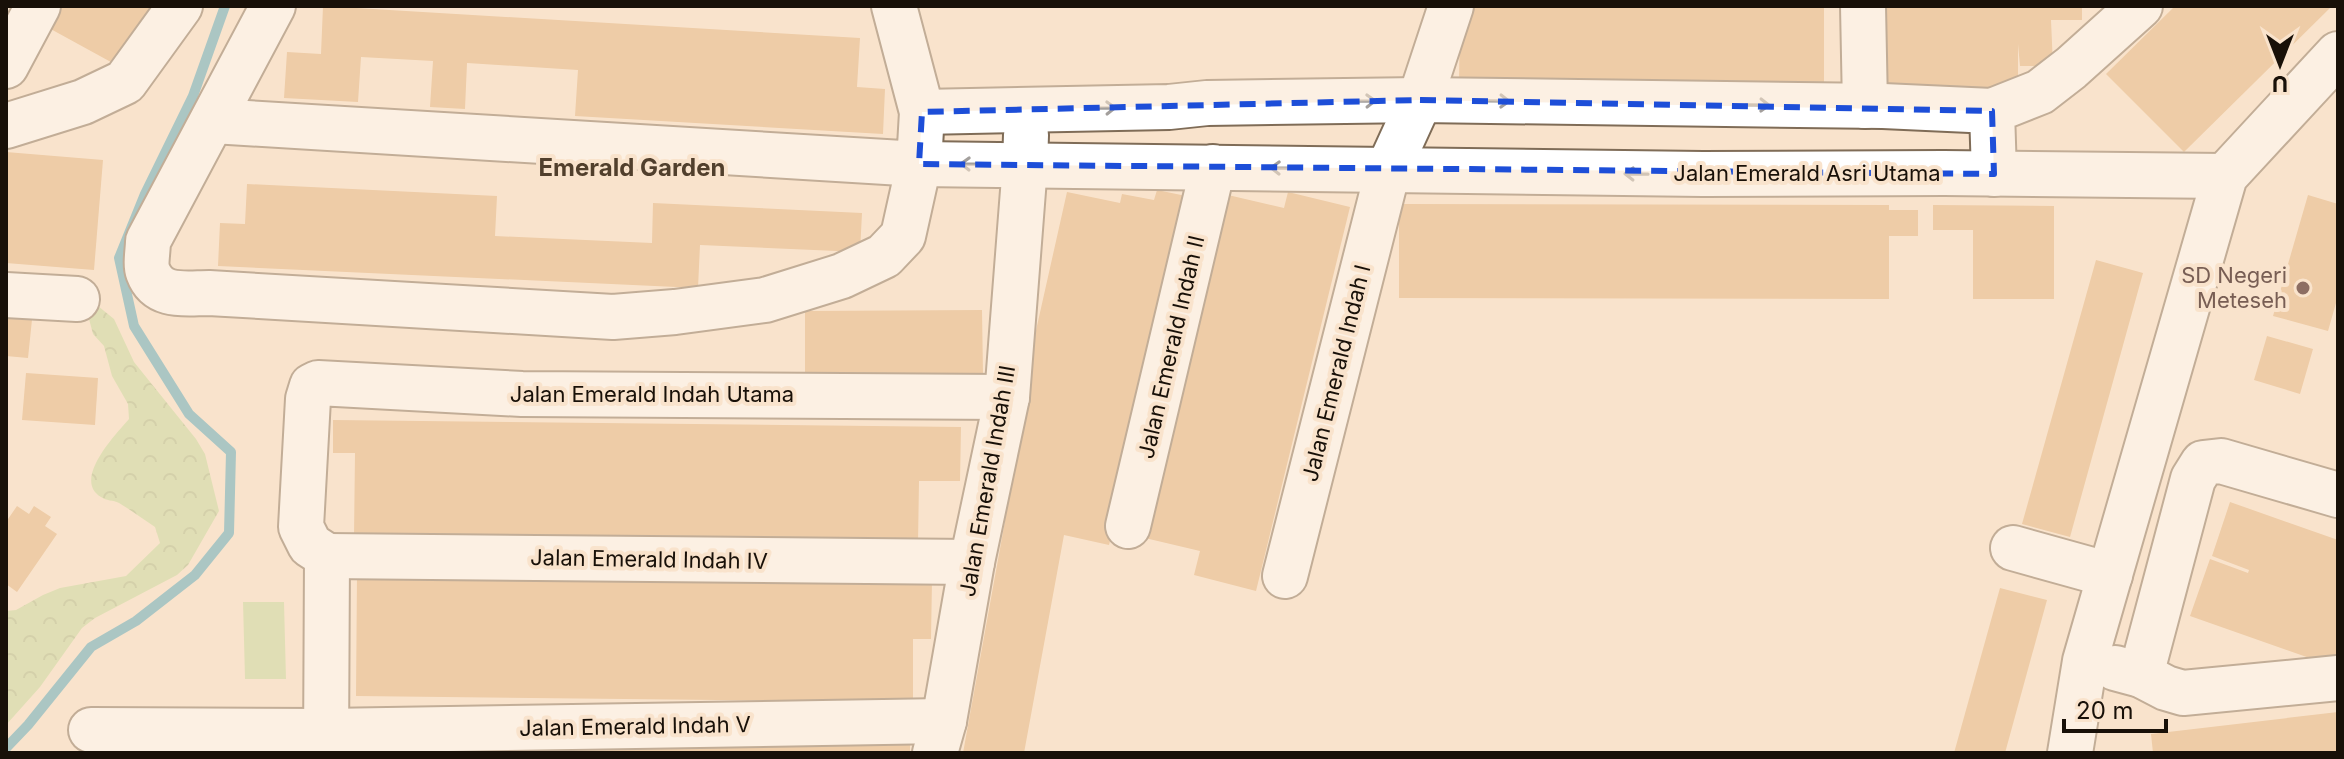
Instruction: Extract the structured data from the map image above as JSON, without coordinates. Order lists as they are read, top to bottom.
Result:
{
  "streets": {
    "street": [
      "Jalan Emerald Asri Utama",
      "Jalan Emerald Indah II",
      "Jalan Emerald Indah I",
      "Jalan Emerald Indah Utama",
      "Jalan Emerald Indah III",
      "Jalan Emerald Indah IV",
      "Jalan Emerald Indah V"
    ]
  },
  "crossings": [
    ["Jalan Emerald Asri Utama", "Jalan Emerald Indah II"],
    ["Jalan Emerald Asri Utama", "Jalan Emerald Indah I"],
    ["Jalan Emerald Asri Utama", "Jalan Emerald Indah III"],
    ["Jalan Emerald Indah Utama", "Jalan Emerald Indah III"],
    ["Jalan Emerald Indah Utama", "Jalan Emerald Indah IV"],
    ["Jalan Emerald Indah III", "Jalan Emerald Indah IV"],
    ["Jalan Emerald Indah III", "Jalan Emerald Indah V"]
  ],
  "districts": ["Emerald Garden"],
  "places": ["SD Negeri Meteseh"],
  "scale_bar": "20 m",
  "north": "bottom"
}
